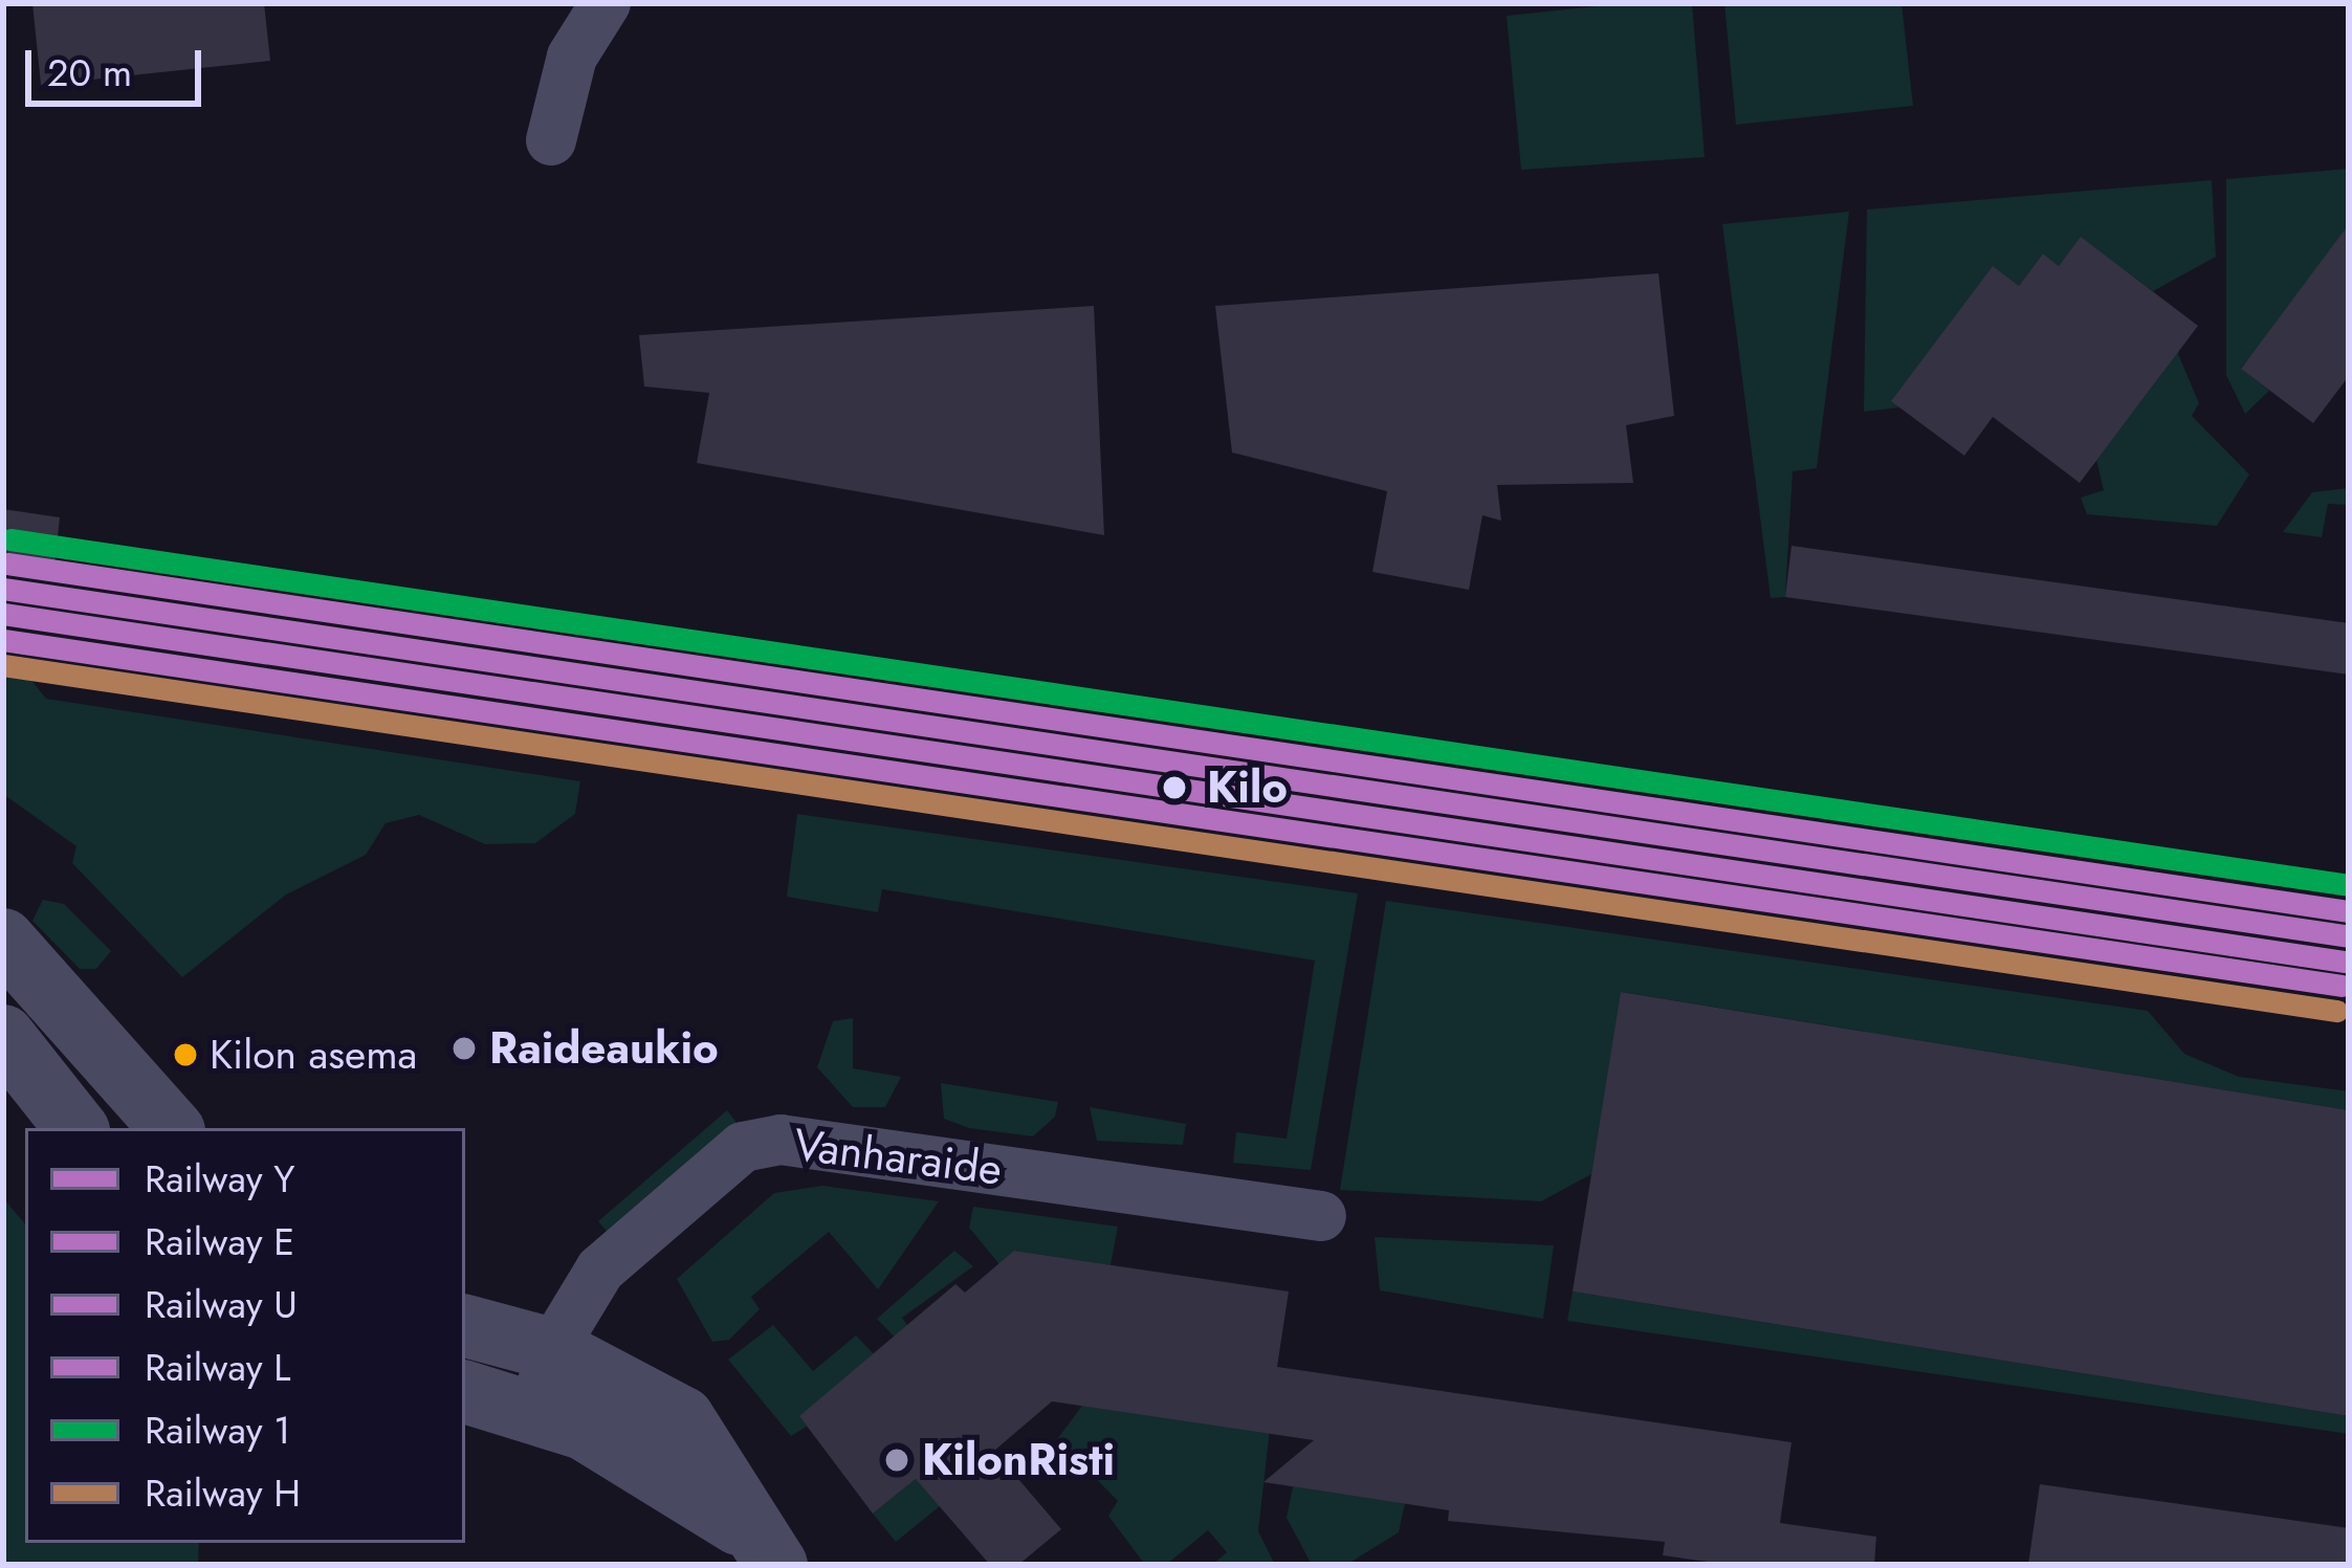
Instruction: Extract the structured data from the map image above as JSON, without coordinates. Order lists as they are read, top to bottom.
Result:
{
  "streets": {
    "street": ["Vanharaide"]
  },
  "places": [
    "Kilo",
    "Raideaukio",
    "Kilon asema",
    "KilonRisti"
  ],
  "lines": [
    "rail line 1",
    "rail line U",
    "rail line Y",
    "rail line E",
    "rail line L",
    "rail line H"
  ],
  "legend": [
    "Railway Y",
    "Railway E",
    "Railway U",
    "Railway L",
    "Railway 1",
    "Railway H"
  ],
  "scale_bar": "20 m"
}
